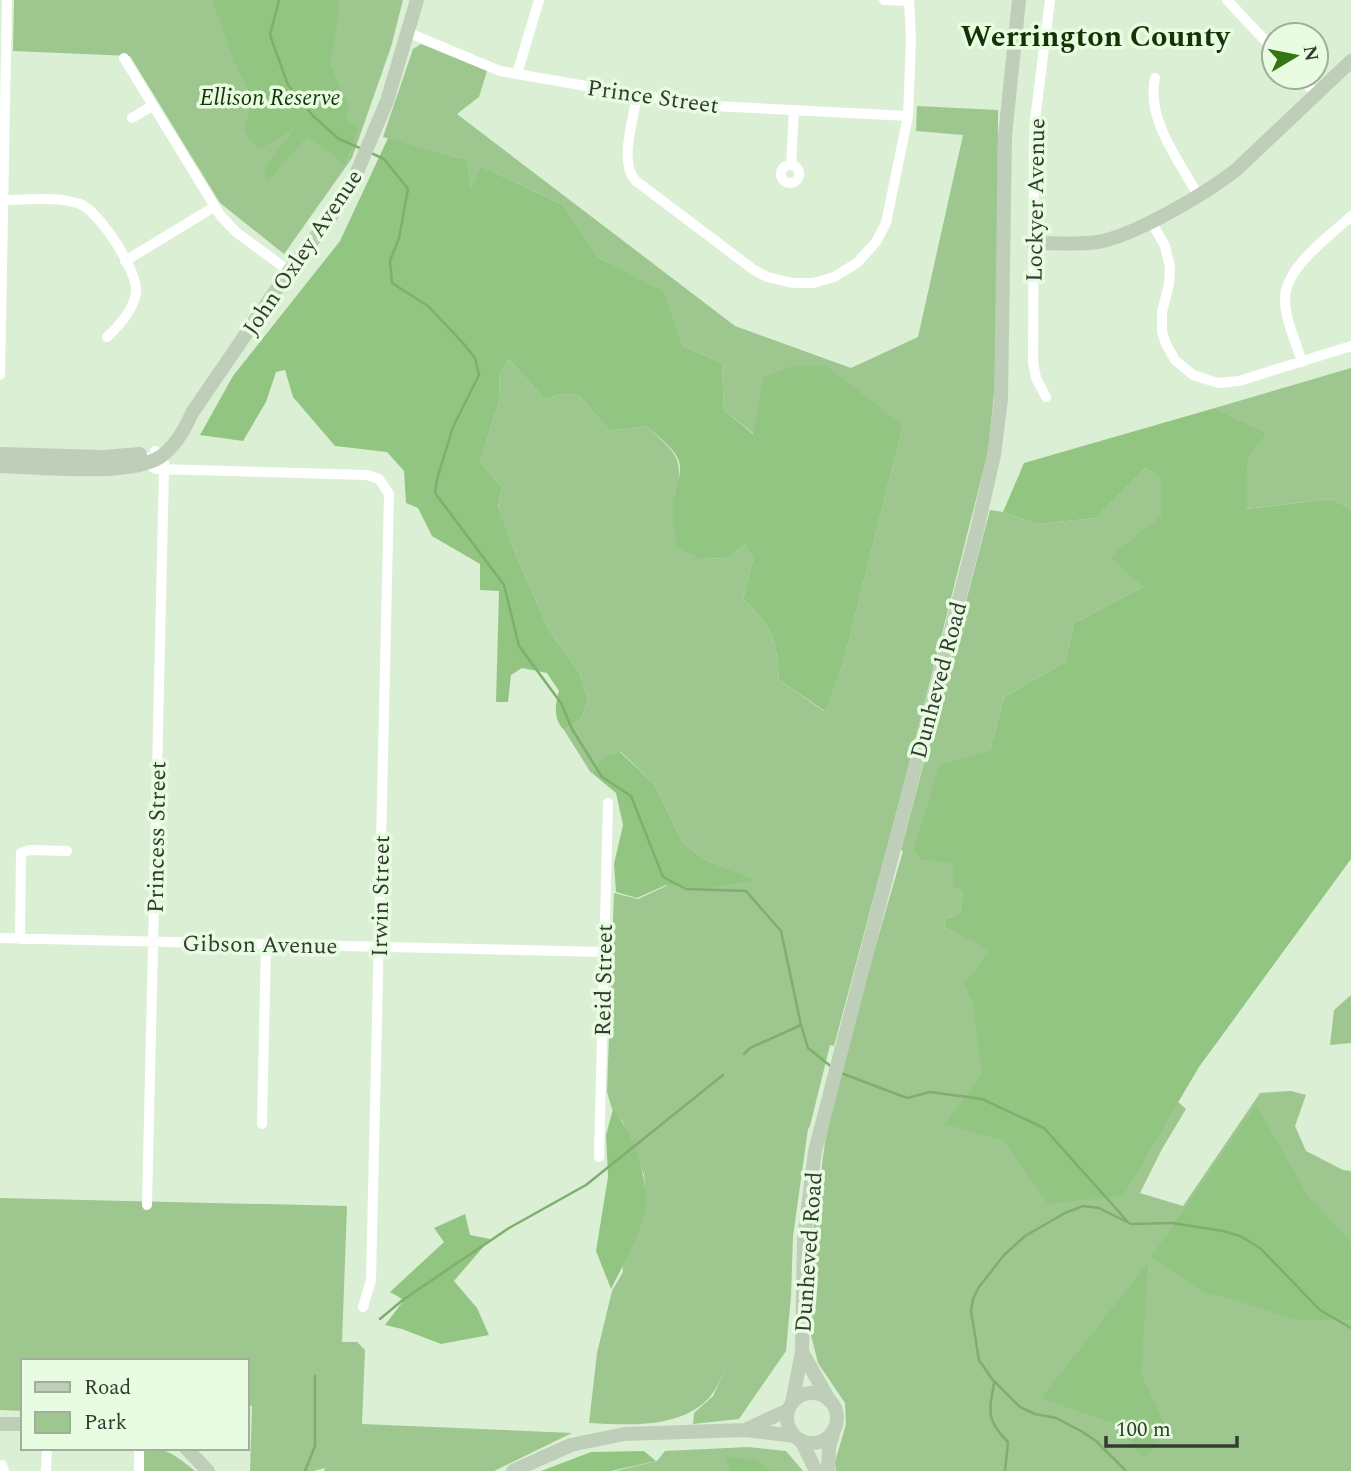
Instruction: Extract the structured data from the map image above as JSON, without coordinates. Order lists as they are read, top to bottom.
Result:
{
  "streets": {
    "main road": ["John Oxley Avenue", "Dunheved Road"],
    "street": [
      "Prince Street",
      "Lockyer Avenue",
      "Princess Street",
      "Irwin Street",
      "Gibson Avenue",
      "Reid Street"
    ]
  },
  "crossings": [
    ["Prince Street", "John Oxley Avenue"],
    ["John Oxley Avenue", "Princess Street"],
    ["John Oxley Avenue", "Irwin Street"],
    ["Princess Street", "Irwin Street"],
    ["Princess Street", "Gibson Avenue"],
    ["Irwin Street", "Gibson Avenue"],
    ["Gibson Avenue", "Reid Street"]
  ],
  "districts": ["Werrington County"],
  "parks": ["Ellison Reserve"],
  "legend": ["Road", "Park"],
  "scale_bar": "100 m",
  "north": "right"
}
